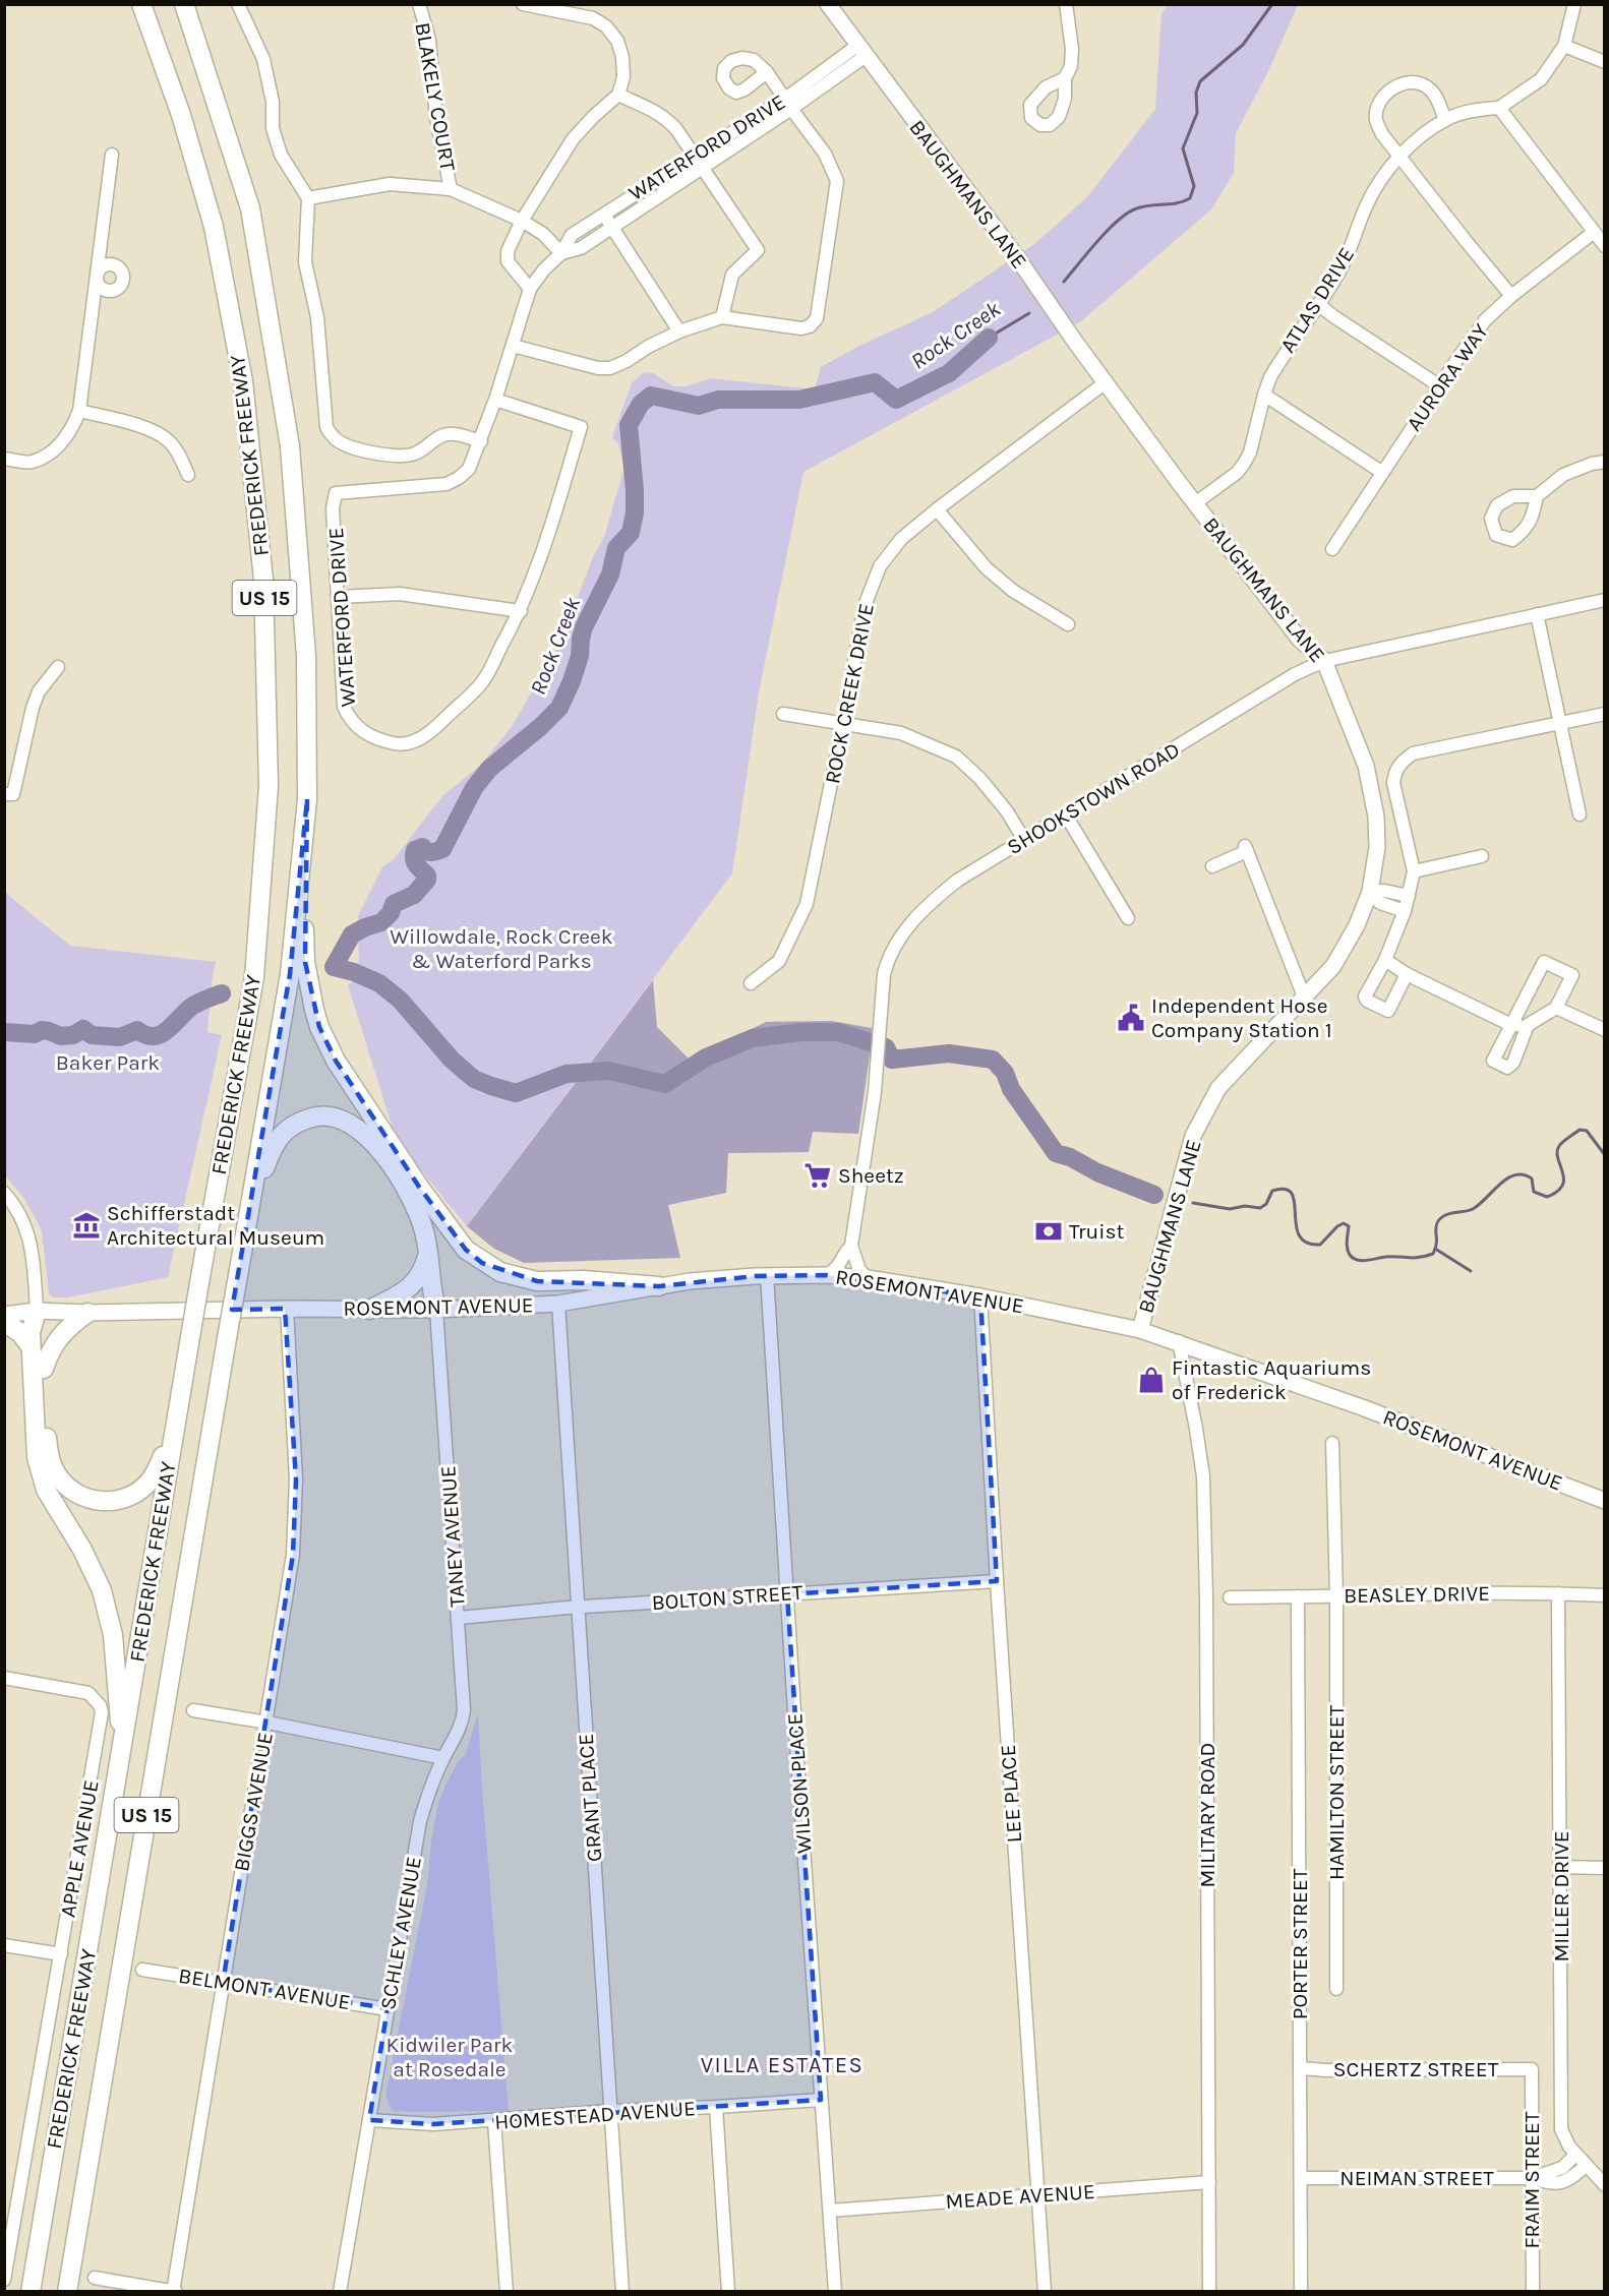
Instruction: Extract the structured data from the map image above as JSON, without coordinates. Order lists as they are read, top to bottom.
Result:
{
  "streets": {
    "highway": ["FREDERICK FREEWAY", "US 15"],
    "main road": ["BAUGHMANS LANE", "ROSEMONT AVENUE"],
    "street": [
      "BLAKELY COURT",
      "WATERFORD DRIVE",
      "ATLAS DRIVE",
      "AURORA WAY",
      "ROCK CREEK DRIVE",
      "SHOOKSTOWN ROAD",
      "TANEY AVENUE",
      "BEASLEY DRIVE",
      "BOLTON STREET",
      "WILSON PLACE",
      "HAMILTON STREET",
      "LEE PLACE",
      "GRANT PLACE",
      "BIGGS AVENUE",
      "MILITARY ROAD",
      "APPLE AVENUE",
      "MILLER DRIVE",
      "SCHLEY AVENUE",
      "PORTER STREET",
      "BELMONT AVENUE",
      "SCHERTZ STREET",
      "HOMESTEAD AVENUE",
      "NEIMAN STREET",
      "FRAIM STREET",
      "MEADE AVENUE"
    ]
  },
  "crossings": [
    ["WATERFORD DRIVE", "BAUGHMANS LANE"],
    ["BAUGHMANS LANE", "ATLAS DRIVE"],
    ["BAUGHMANS LANE", "ROCK CREEK DRIVE"],
    ["BAUGHMANS LANE", "SHOOKSTOWN ROAD"],
    ["BAUGHMANS LANE", "ROSEMONT AVENUE"],
    ["SHOOKSTOWN ROAD", "ROSEMONT AVENUE"],
    ["ROSEMONT AVENUE", "TANEY AVENUE"],
    ["ROSEMONT AVENUE", "WILSON PLACE"],
    ["ROSEMONT AVENUE", "LEE PLACE"],
    ["ROSEMONT AVENUE", "GRANT PLACE"],
    ["ROSEMONT AVENUE", "BIGGS AVENUE"],
    ["ROSEMONT AVENUE", "MILITARY ROAD"],
    ["TANEY AVENUE", "BOLTON STREET"],
    ["TANEY AVENUE", "SCHLEY AVENUE"],
    ["BEASLEY DRIVE", "HAMILTON STREET"],
    ["BEASLEY DRIVE", "MILLER DRIVE"],
    ["BEASLEY DRIVE", "PORTER STREET"],
    ["BOLTON STREET", "WILSON PLACE"],
    ["BOLTON STREET", "LEE PLACE"],
    ["BOLTON STREET", "GRANT PLACE"],
    ["WILSON PLACE", "HOMESTEAD AVENUE"],
    ["WILSON PLACE", "MEADE AVENUE"],
    ["LEE PLACE", "MEADE AVENUE"],
    ["GRANT PLACE", "HOMESTEAD AVENUE"],
    ["BIGGS AVENUE", "BELMONT AVENUE"],
    ["MILITARY ROAD", "MEADE AVENUE"],
    ["MILLER DRIVE", "NEIMAN STREET"],
    ["SCHLEY AVENUE", "BELMONT AVENUE"],
    ["SCHLEY AVENUE", "HOMESTEAD AVENUE"],
    ["PORTER STREET", "SCHERTZ STREET"],
    ["PORTER STREET", "NEIMAN STREET"],
    ["SCHERTZ STREET", "FRAIM STREET"],
    ["NEIMAN STREET", "FRAIM STREET"]
  ],
  "districts": ["VILLA ESTATES"],
  "water": ["Rock Creek"],
  "parks": ["Willowdale, Rock Creek & Waterford Parks", "Baker Park", "Kidwiler Park at Rosedale"],
  "places": {
    "public building": ["Independent Hose Company Station 1"],
    "supermarket": ["Sheetz"],
    "museum": ["Schifferstadt Architectural Museum"],
    "bank": ["Truist"],
    "shop": ["Fintastic Aquariums of Frederick"]
  }
}
